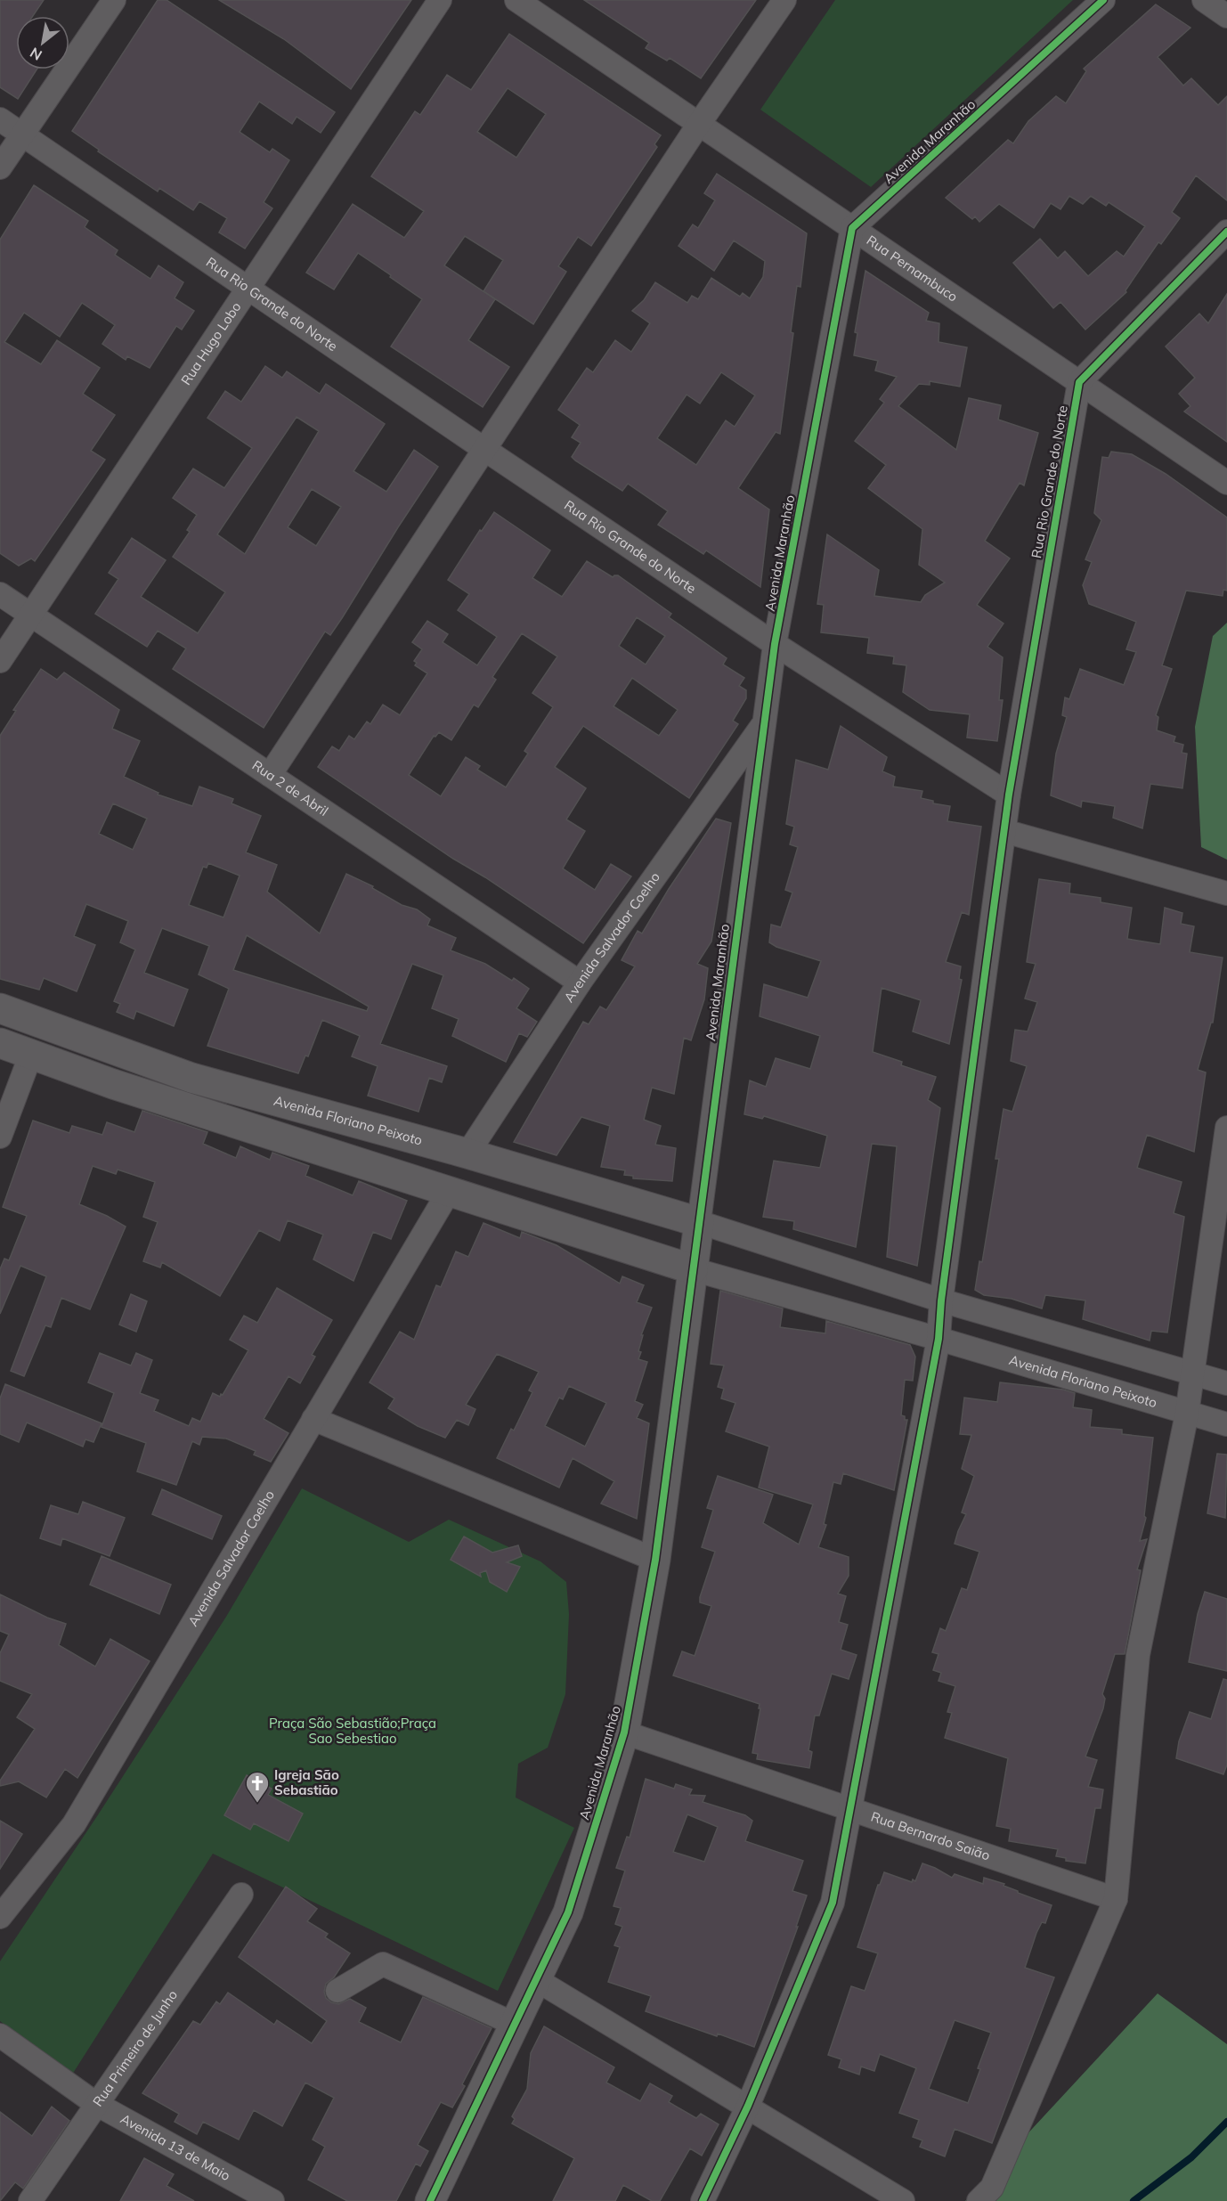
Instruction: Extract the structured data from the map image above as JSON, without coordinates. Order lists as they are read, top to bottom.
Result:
{
  "streets": {
    "street": [
      "Avenida Maranhão",
      "Rua Pernambuco",
      "Rua Rio Grande do Norte",
      "Rua Hugo Lobo",
      "Rua 2 de Abril",
      "Avenida Salvador Coelho",
      "Avenida Floriano Peixoto",
      "Rua Bernardo Saião",
      "Rua Primeiro de Junho",
      "Avenida 13 de Maio"
    ]
  },
  "crossings": [
    ["Avenida Maranhão", "Rua Pernambuco"],
    ["Avenida Maranhão", "Rua Rio Grande do Norte"],
    ["Avenida Maranhão", "Avenida Salvador Coelho"],
    ["Avenida Maranhão", "Avenida Floriano Peixoto"],
    ["Avenida Maranhão", "Rua Bernardo Saião"],
    ["Rua Pernambuco", "Rua Rio Grande do Norte"],
    ["Rua Rio Grande do Norte", "Rua Hugo Lobo"],
    ["Rua Hugo Lobo", "Rua 2 de Abril"],
    ["Rua 2 de Abril", "Avenida Salvador Coelho"],
    ["Avenida Salvador Coelho", "Avenida Floriano Peixoto"],
    ["Rua Primeiro de Junho", "Avenida 13 de Maio"]
  ],
  "parks": ["Praça São Sebastião;Praça Sao Sebestiao"],
  "places": {
    "church": ["Igreja São Sebastião"]
  },
  "north": "bottom left"
}
